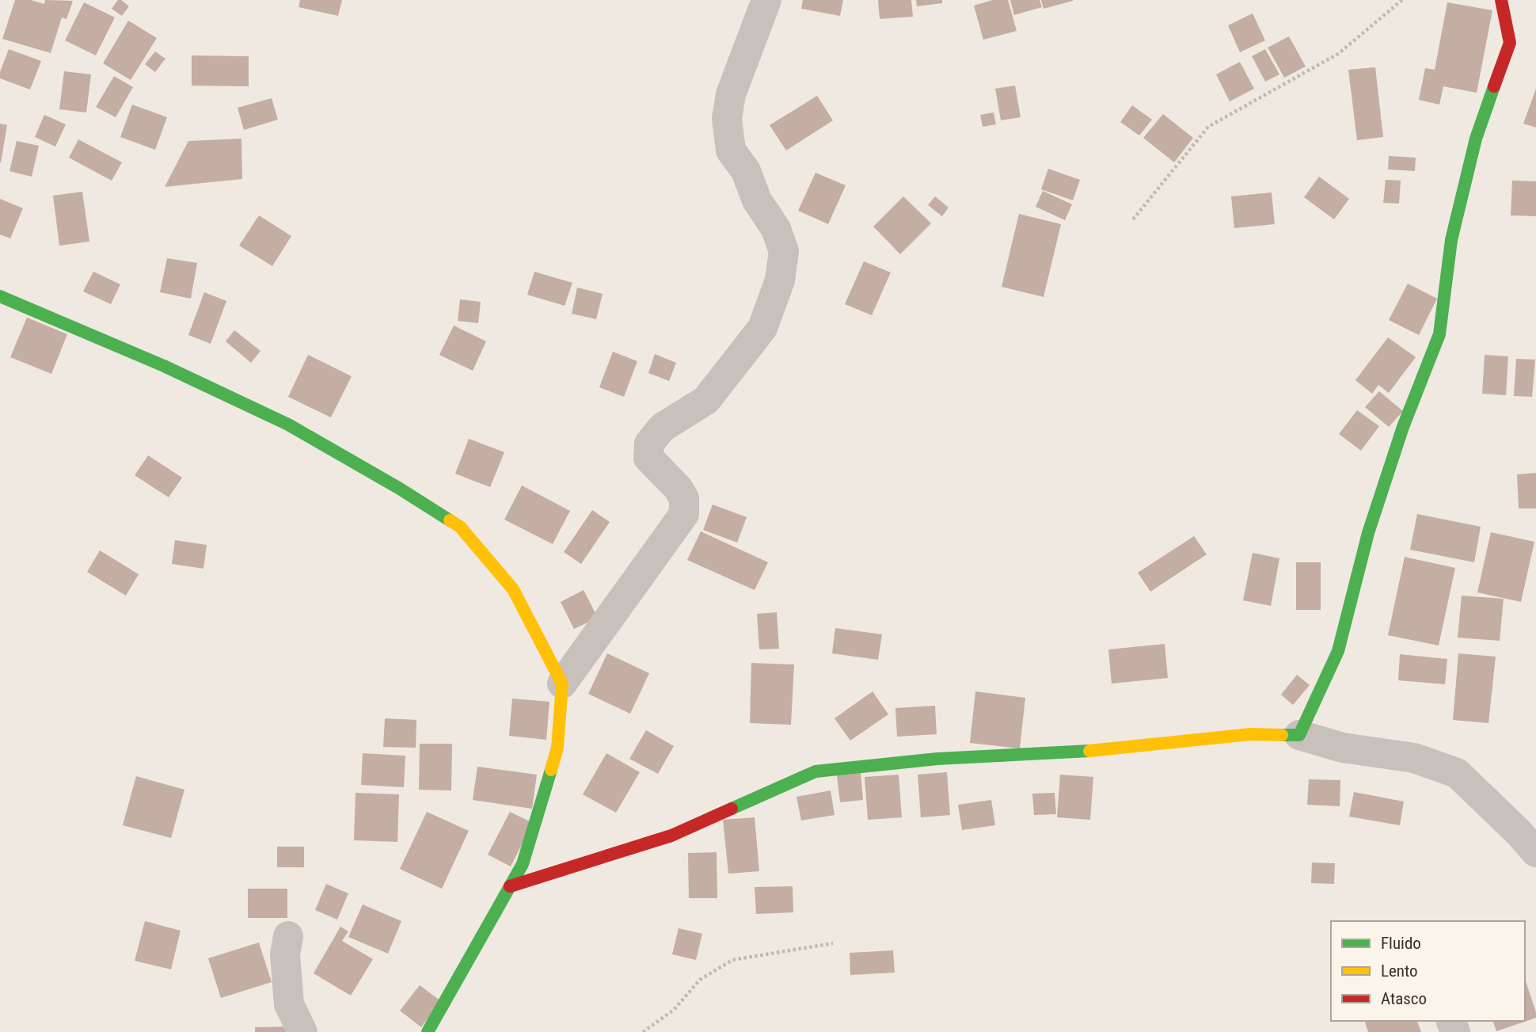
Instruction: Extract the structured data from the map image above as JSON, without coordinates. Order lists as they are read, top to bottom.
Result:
{
  "legend": ["Fluido", "Lento", "Atasco"]
}
